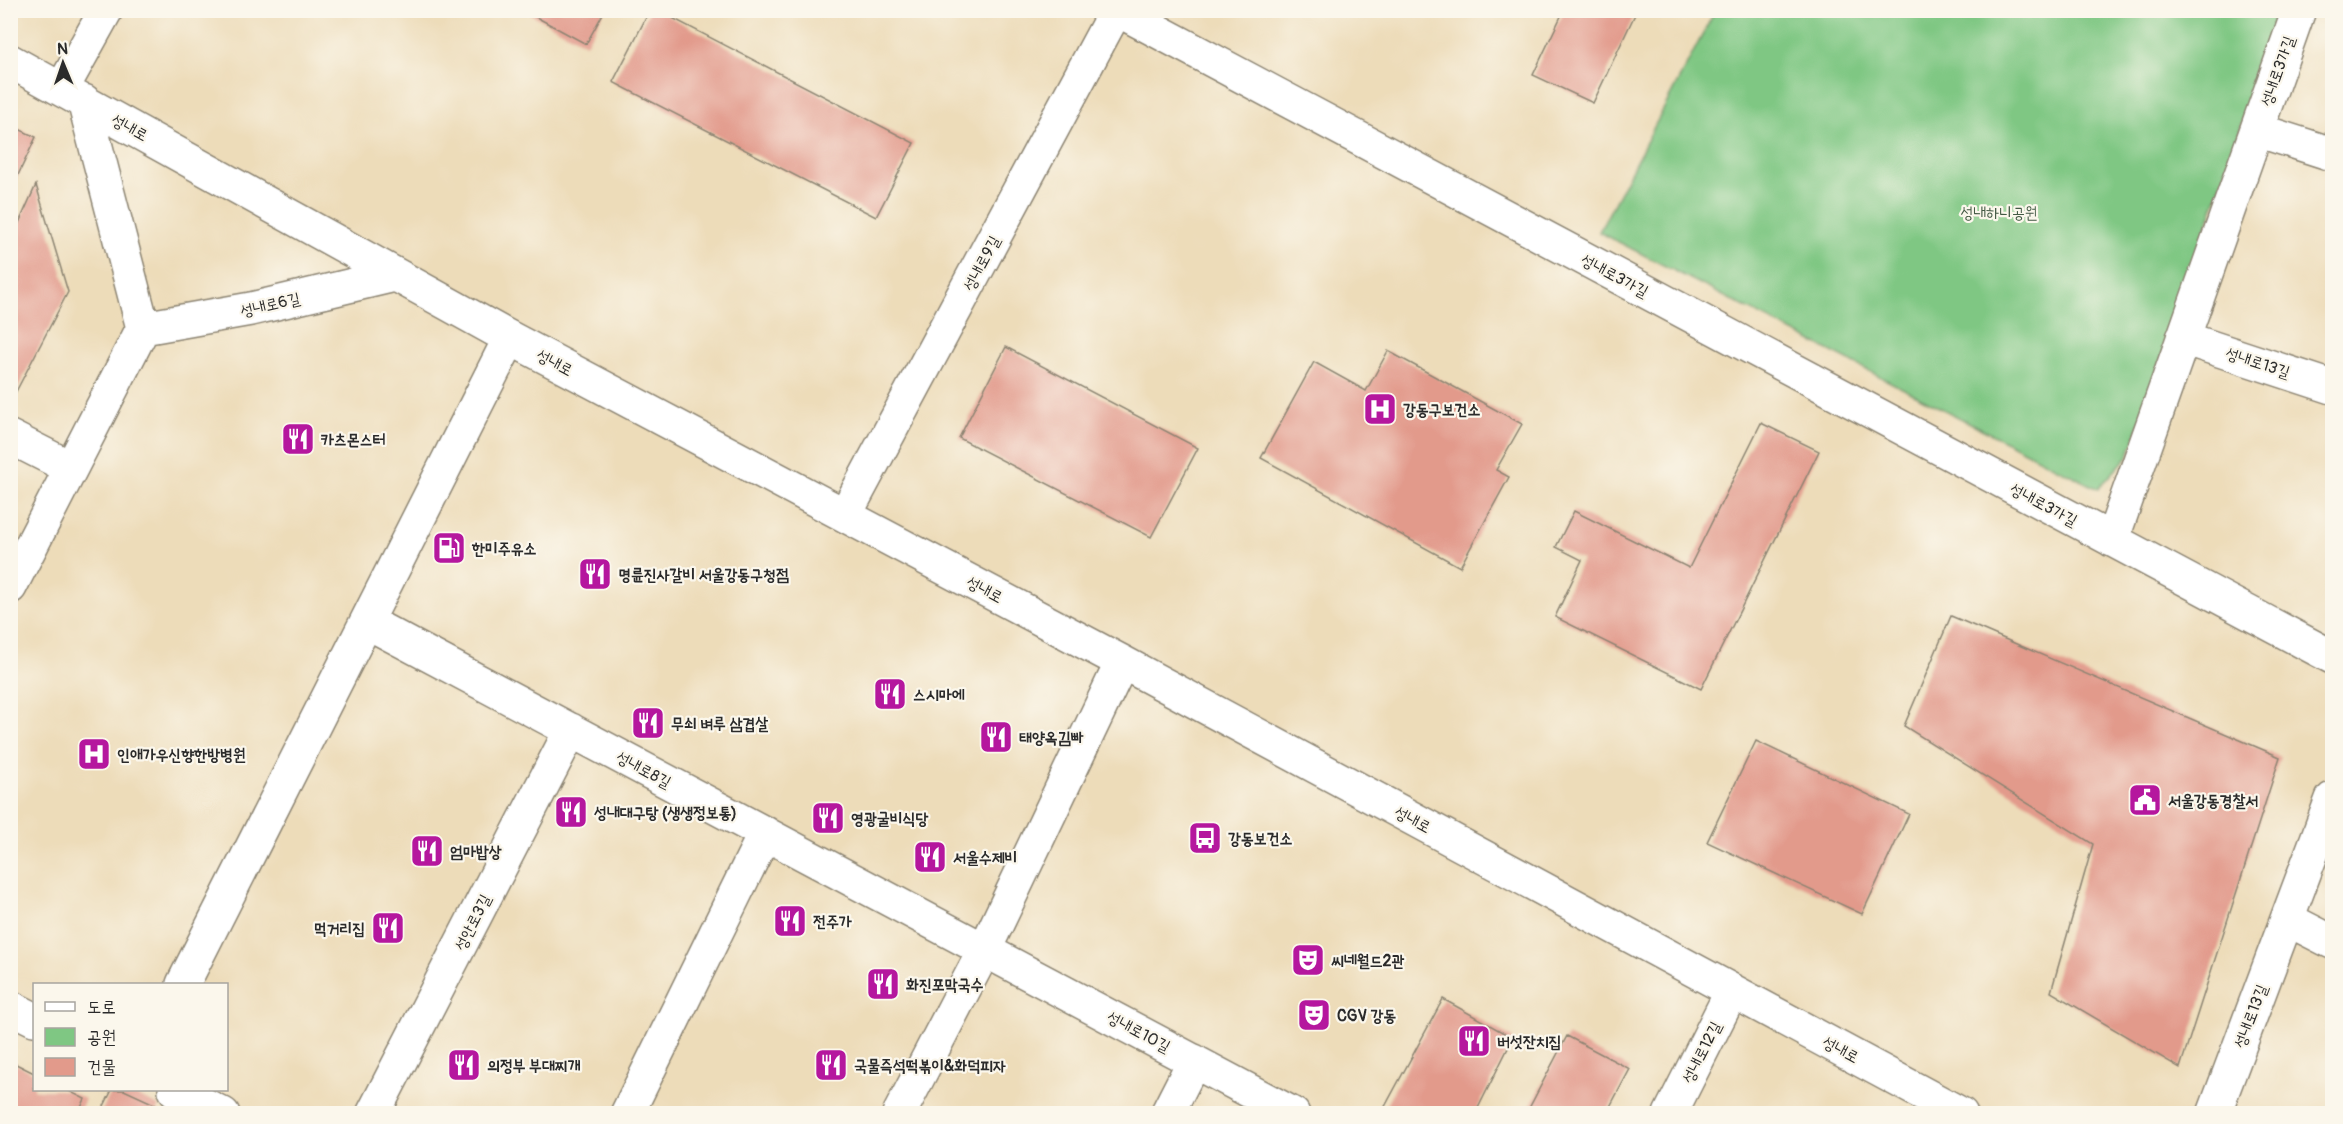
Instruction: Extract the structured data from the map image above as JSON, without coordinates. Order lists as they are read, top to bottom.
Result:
{
  "streets": {
    "street": [
      "성내로3가길",
      "성내로",
      "성내로9길",
      "성내로6길",
      "성내로13길",
      "성내로8길",
      "성안로3길",
      "성내로10길",
      "성내로12길"
    ]
  },
  "crossings": [
    ["성내로3가길", "성내로9길"],
    ["성내로3가길", "성내로13길"],
    ["성내로", "성내로9길"],
    ["성내로", "성내로6길"],
    ["성내로", "성내로12길"],
    ["성내로8길", "성안로3길"],
    ["성내로8길", "성내로10길"]
  ],
  "parks": ["성내하니공원"],
  "places": {
    "hospital": ["강동구보건소", "인애가우신향한방병원"],
    "restaurant": [
      "카츠몬스터",
      "명륜진사갈비 서울강동구청점",
      "스시마에",
      "무쇠 벼루 삼겹살",
      "태양옥김빠",
      "성내대구탕 (생생정보통)",
      "영광굴비식당",
      "엄마밥상",
      "서울수제비",
      "전주가",
      "먹거리집",
      "화진포막국수",
      "버섯잔치집",
      "의정부 부대찌개",
      "국물즉석떡볶이&화덕피자"
    ],
    "fuel station": ["한미주유소"],
    "public building": ["서울강동경찰서"],
    "bus stop": ["강동보건소"],
    "theatre": ["씨네월드2관", "CGV 강동"]
  },
  "legend": ["도로", "공원", "건물"],
  "north": "top"
}
